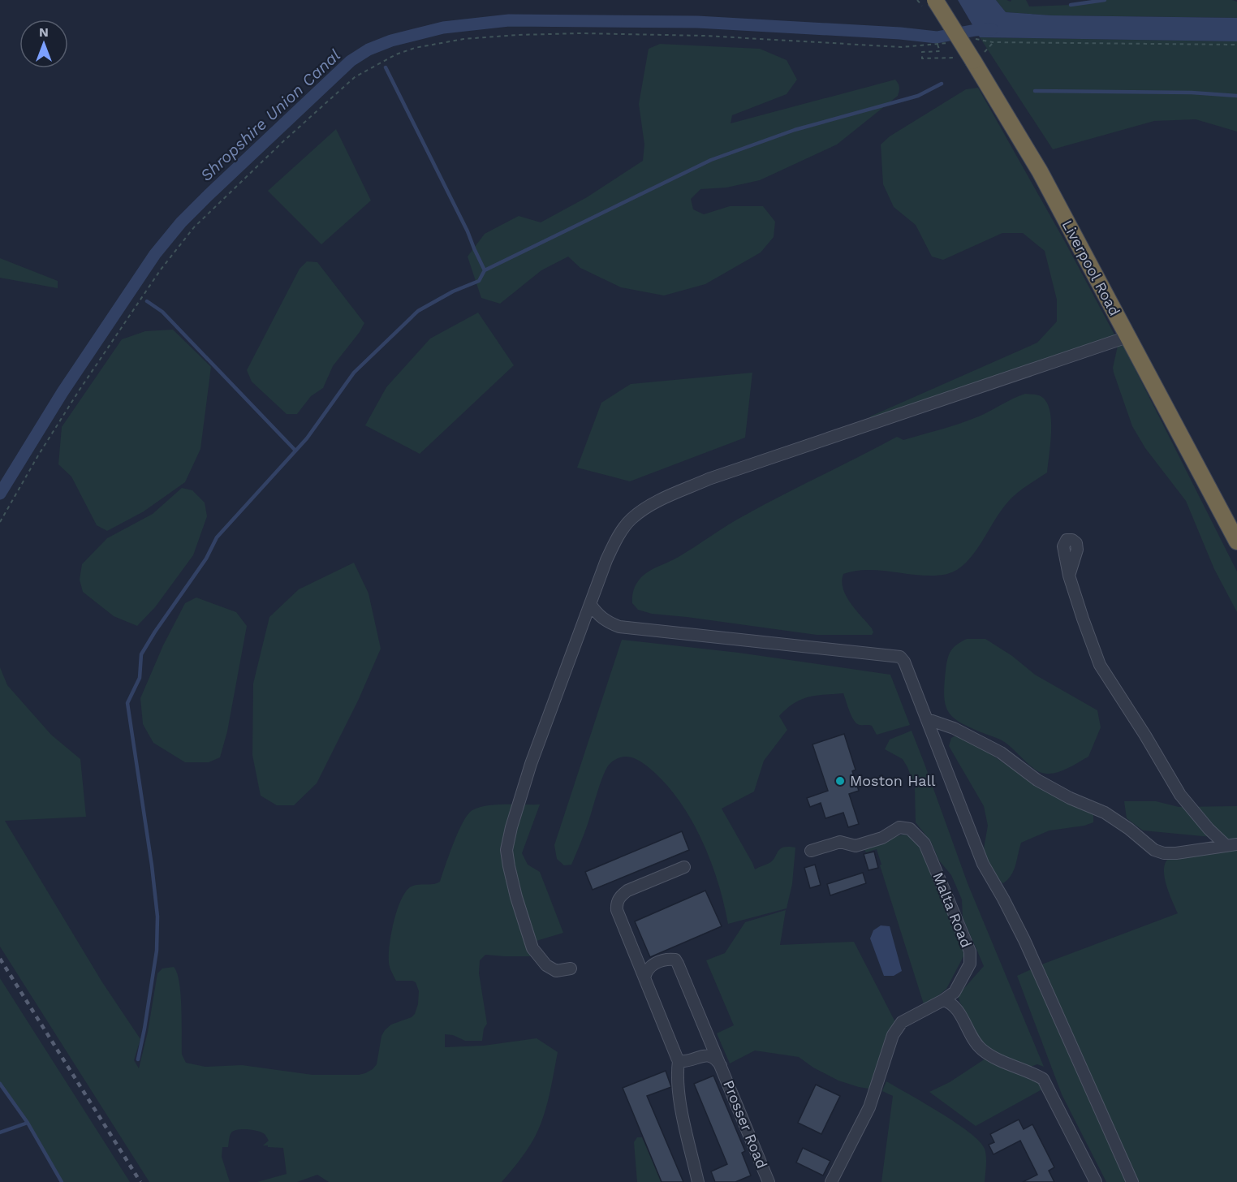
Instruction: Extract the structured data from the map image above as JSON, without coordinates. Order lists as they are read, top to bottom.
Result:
{
  "streets": {
    "highway": ["Liverpool Road"],
    "street": ["Malta Road", "Prosser Road"]
  },
  "water": ["Shropshire Union Canal"],
  "places": ["Moston Hall"],
  "north": "top"
}
